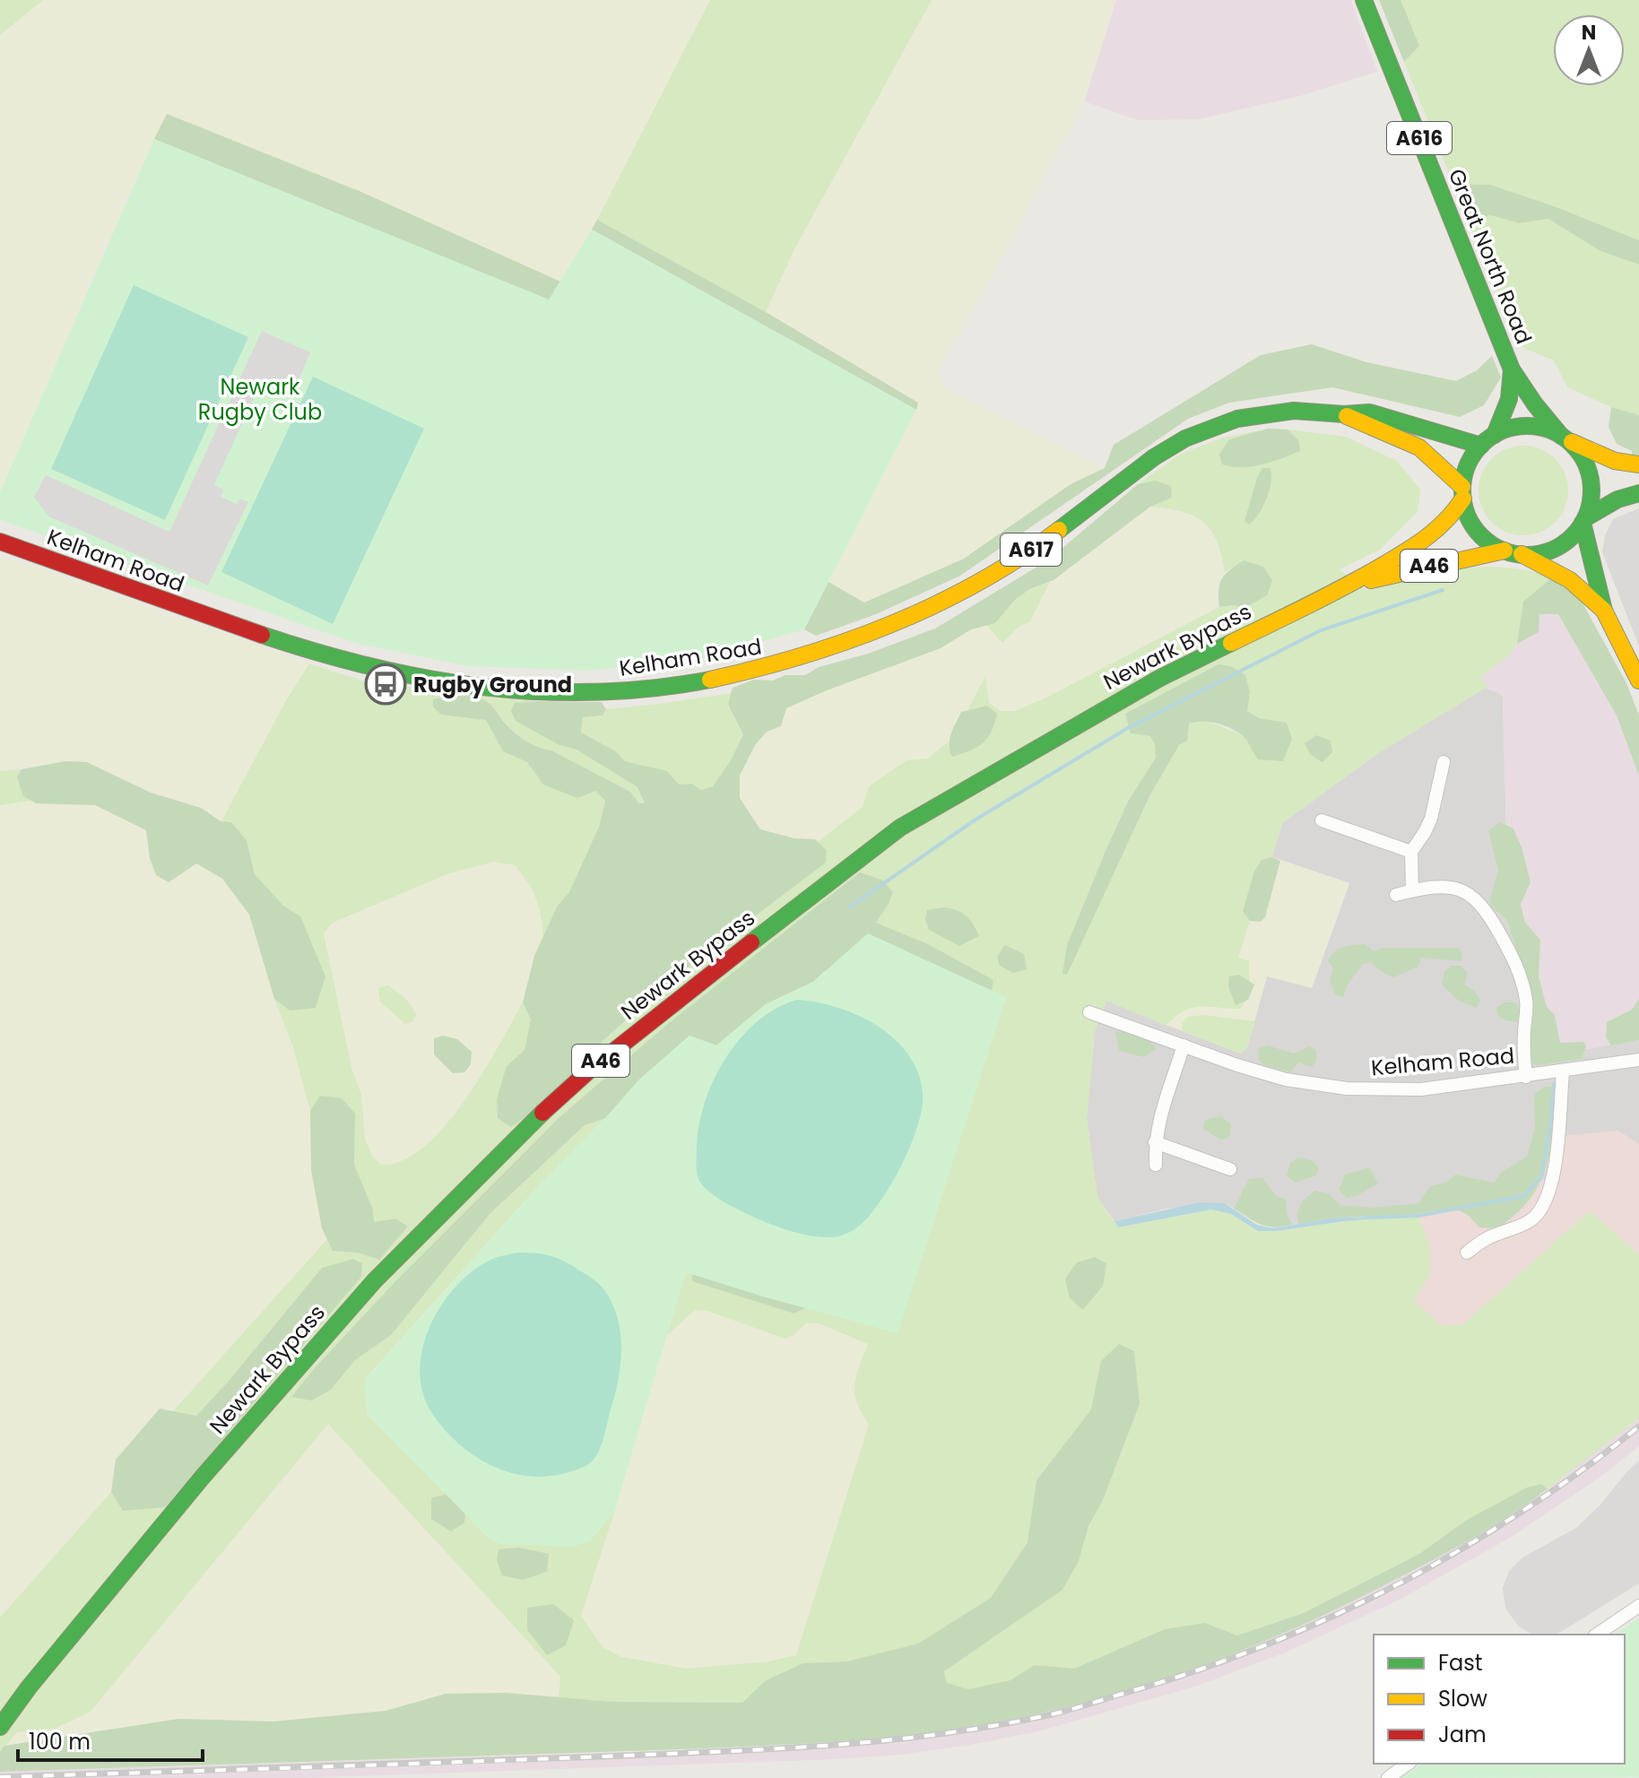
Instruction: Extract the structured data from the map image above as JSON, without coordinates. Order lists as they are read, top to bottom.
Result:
{
  "streets": {
    "main road": [
      "A616",
      "Great North Road",
      "A617",
      "Kelham Road",
      "A46",
      "Newark Bypass"
    ]
  },
  "crossings": [
    ["Great North Road", "Kelham Road"],
    ["Great North Road", "Newark Bypass"],
    ["Kelham Road", "Newark Bypass"]
  ],
  "parks": ["Newark Rugby Club"],
  "places": {
    "bus stop": ["Rugby Ground"]
  },
  "legend": ["Fast", "Slow", "Jam"],
  "scale_bar": "100 m",
  "north": "top"
}
